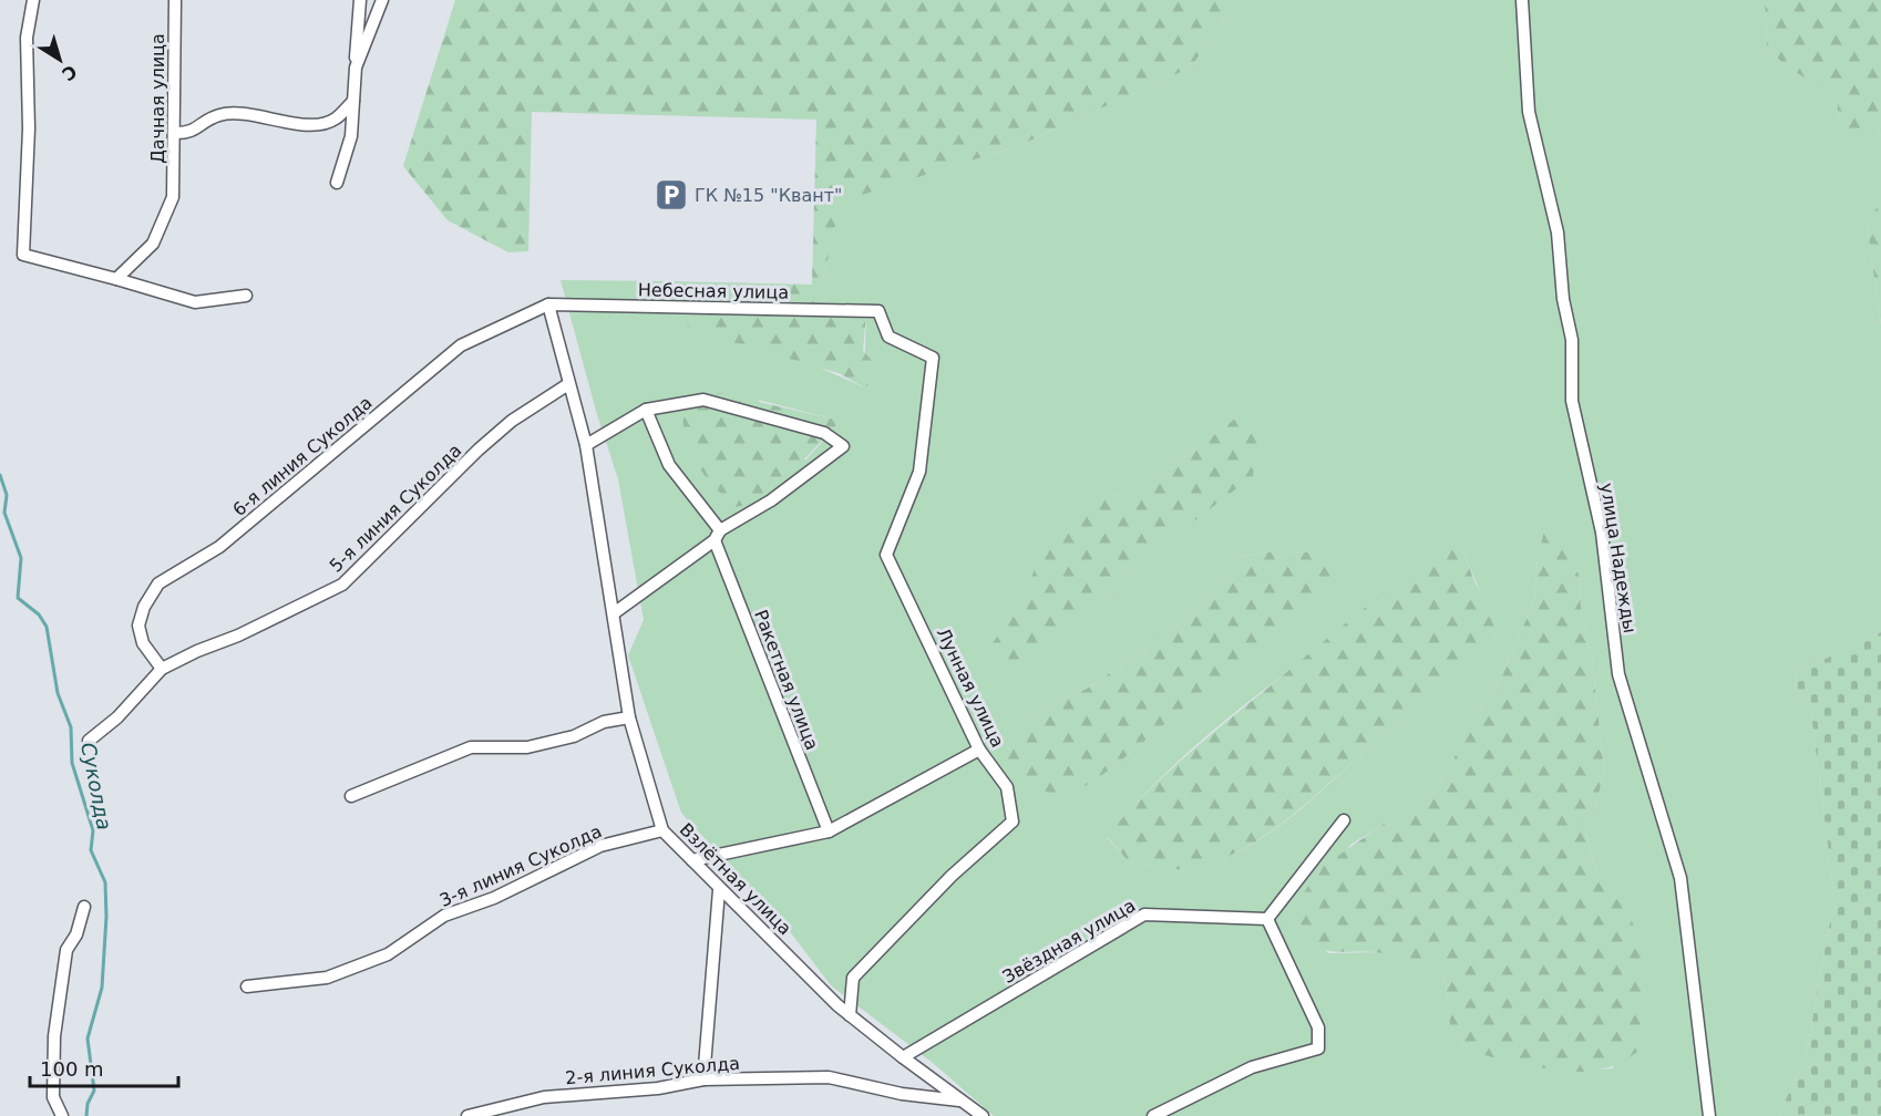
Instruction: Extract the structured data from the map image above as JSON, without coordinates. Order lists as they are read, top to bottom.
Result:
{
  "streets": {
    "street": [
      "Дачная улица",
      "Небесная улица",
      "6-я линия Суколда",
      "5-я линия Суколда",
      "улица Надежды",
      "Ракетная улица",
      "Лунная улица",
      "3-я линия Суколда",
      "Взлётная улица",
      "Звёздная улица",
      "2-я линия Суколда"
    ]
  },
  "crossings": [
    ["Небесная улица", "6-я линия Суколда"],
    ["Небесная улица", "Лунная улица"],
    ["Небесная улица", "Взлётная улица"],
    ["6-я линия Суколда", "5-я линия Суколда"],
    ["6-я линия Суколда", "Взлётная улица"],
    ["5-я линия Суколда", "Взлётная улица"],
    ["Лунная улица", "Взлётная улица"],
    ["3-я линия Суколда", "Взлётная улица"],
    ["Взлётная улица", "Звёздная улица"],
    ["Взлётная улица", "2-я линия Суколда"]
  ],
  "water": ["Суколда"],
  "places": {
    "parking": ["ГК №15 \"Квант\""]
  },
  "scale_bar": "100 m",
  "north": "bottom right"
}
